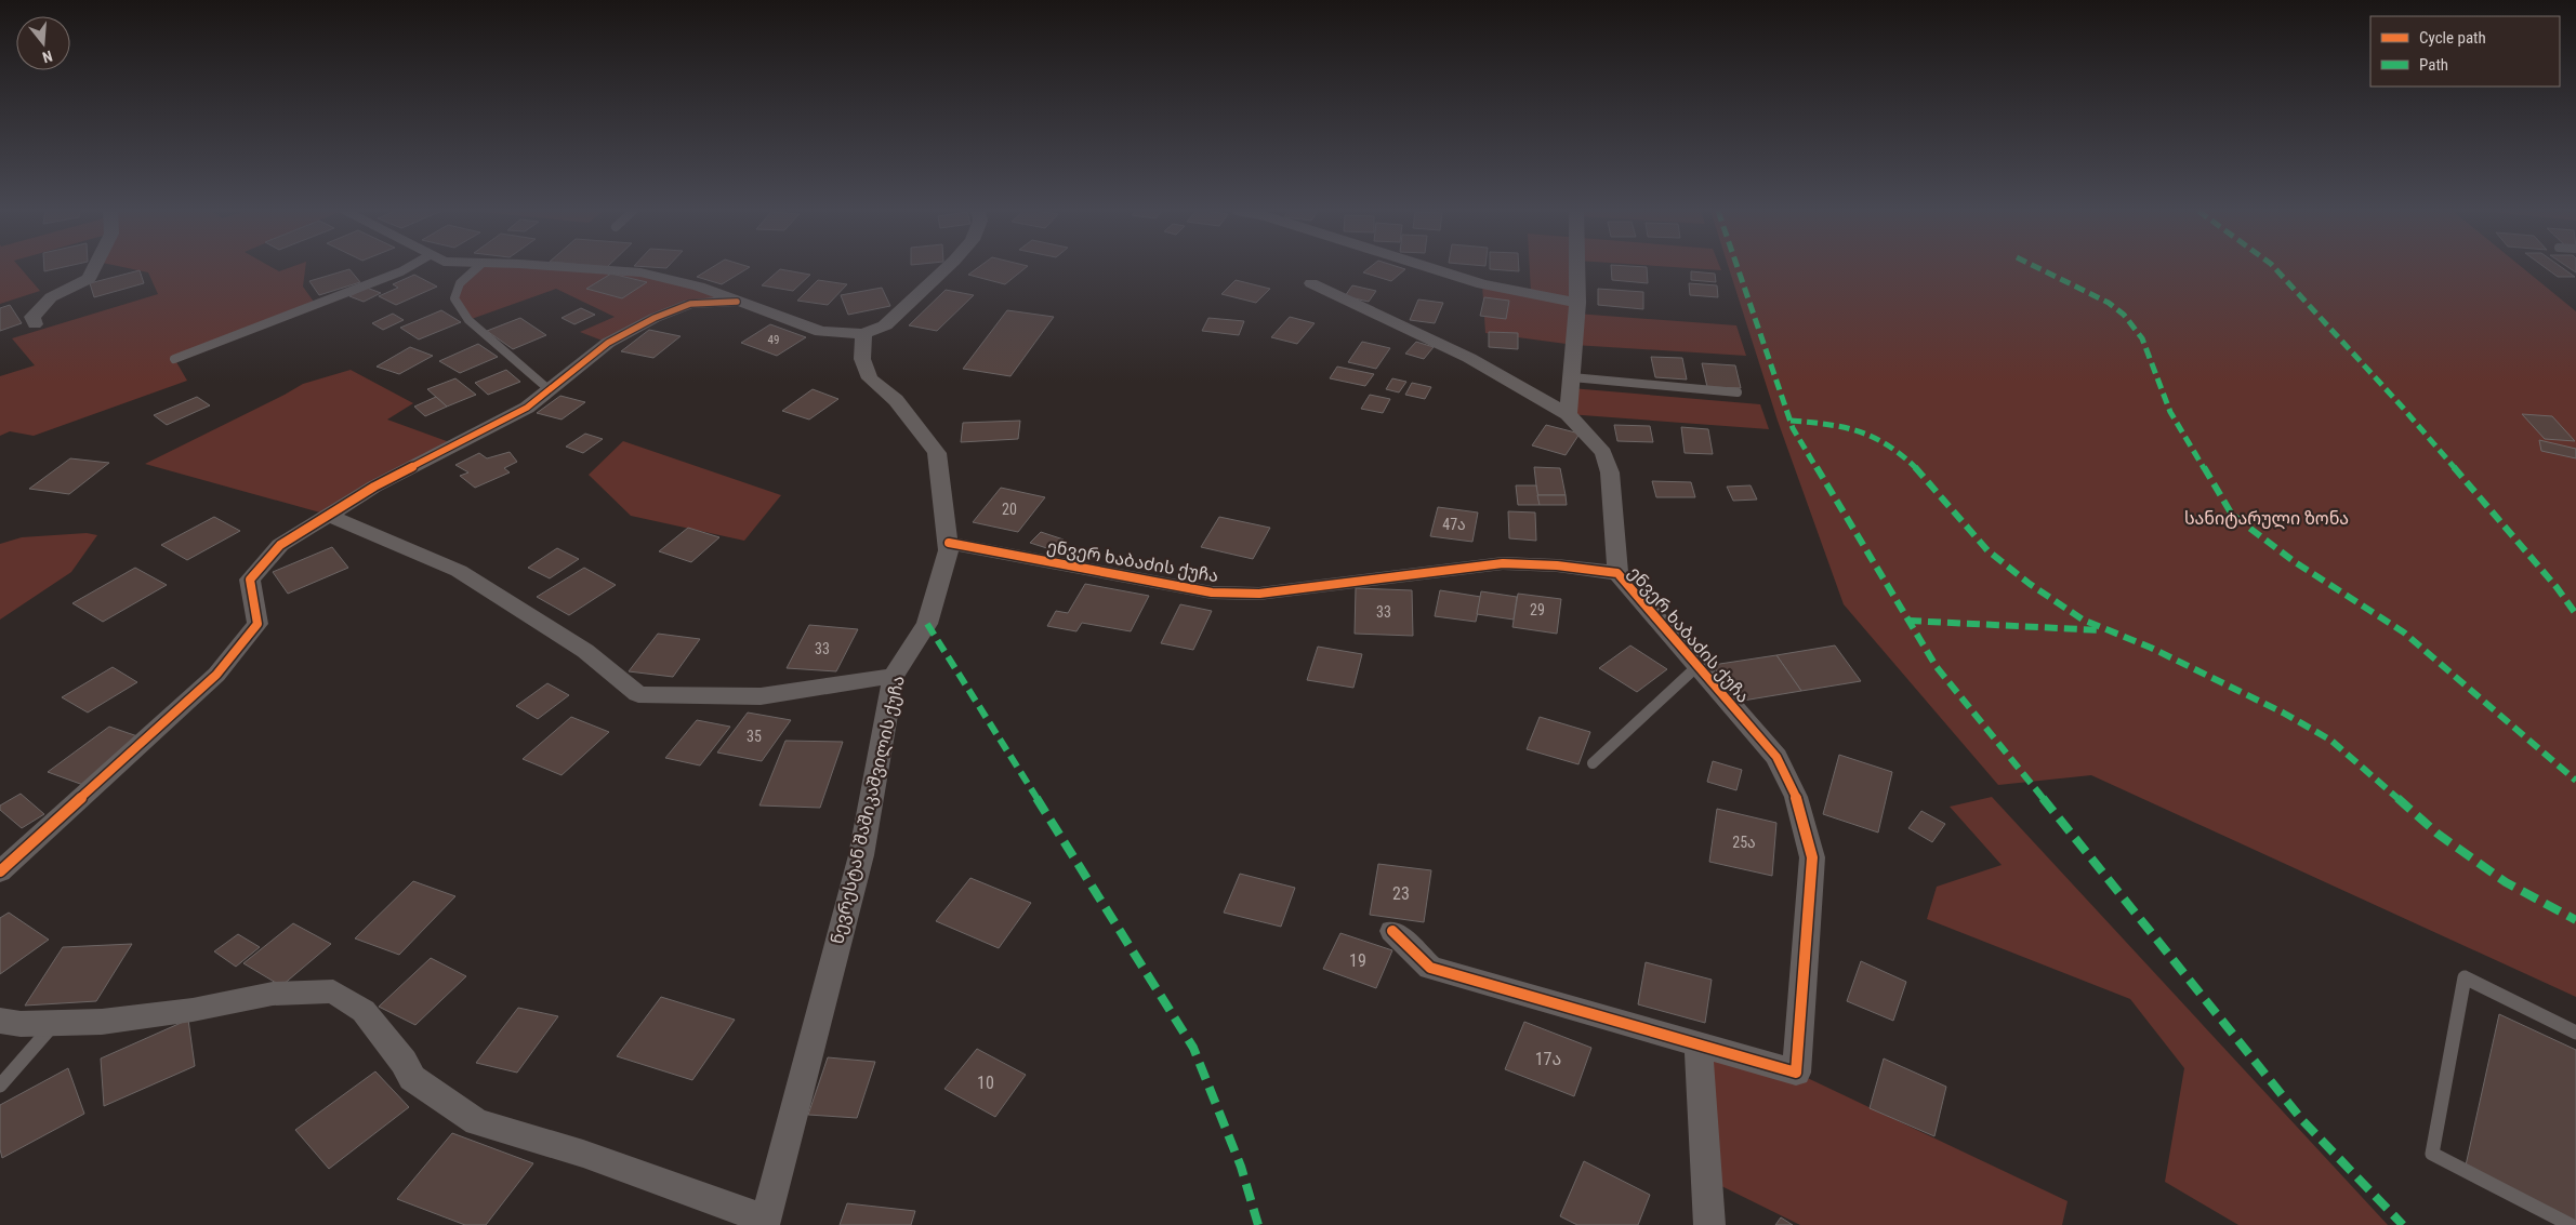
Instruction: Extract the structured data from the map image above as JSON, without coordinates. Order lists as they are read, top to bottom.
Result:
{
  "streets": {
    "street": ["ენვერ ხაბაძის ქუჩა", "ნევრესტან შაშიკაშვილის ქუჩა"]
  },
  "crossings": [
    ["ენვერ ხაბაძის ქუჩა", "ნევრესტან შაშიკაშვილის ქუჩა"]
  ],
  "parks": ["სანიტარული ზონა"],
  "house_numbers": [
    "49",
    "20",
    "47ა",
    "29",
    "33",
    "33",
    "35",
    "25ა",
    "23",
    "19",
    "17ა",
    "10"
  ],
  "legend": ["Cycle path", "Path"],
  "north": "bottom"
}
